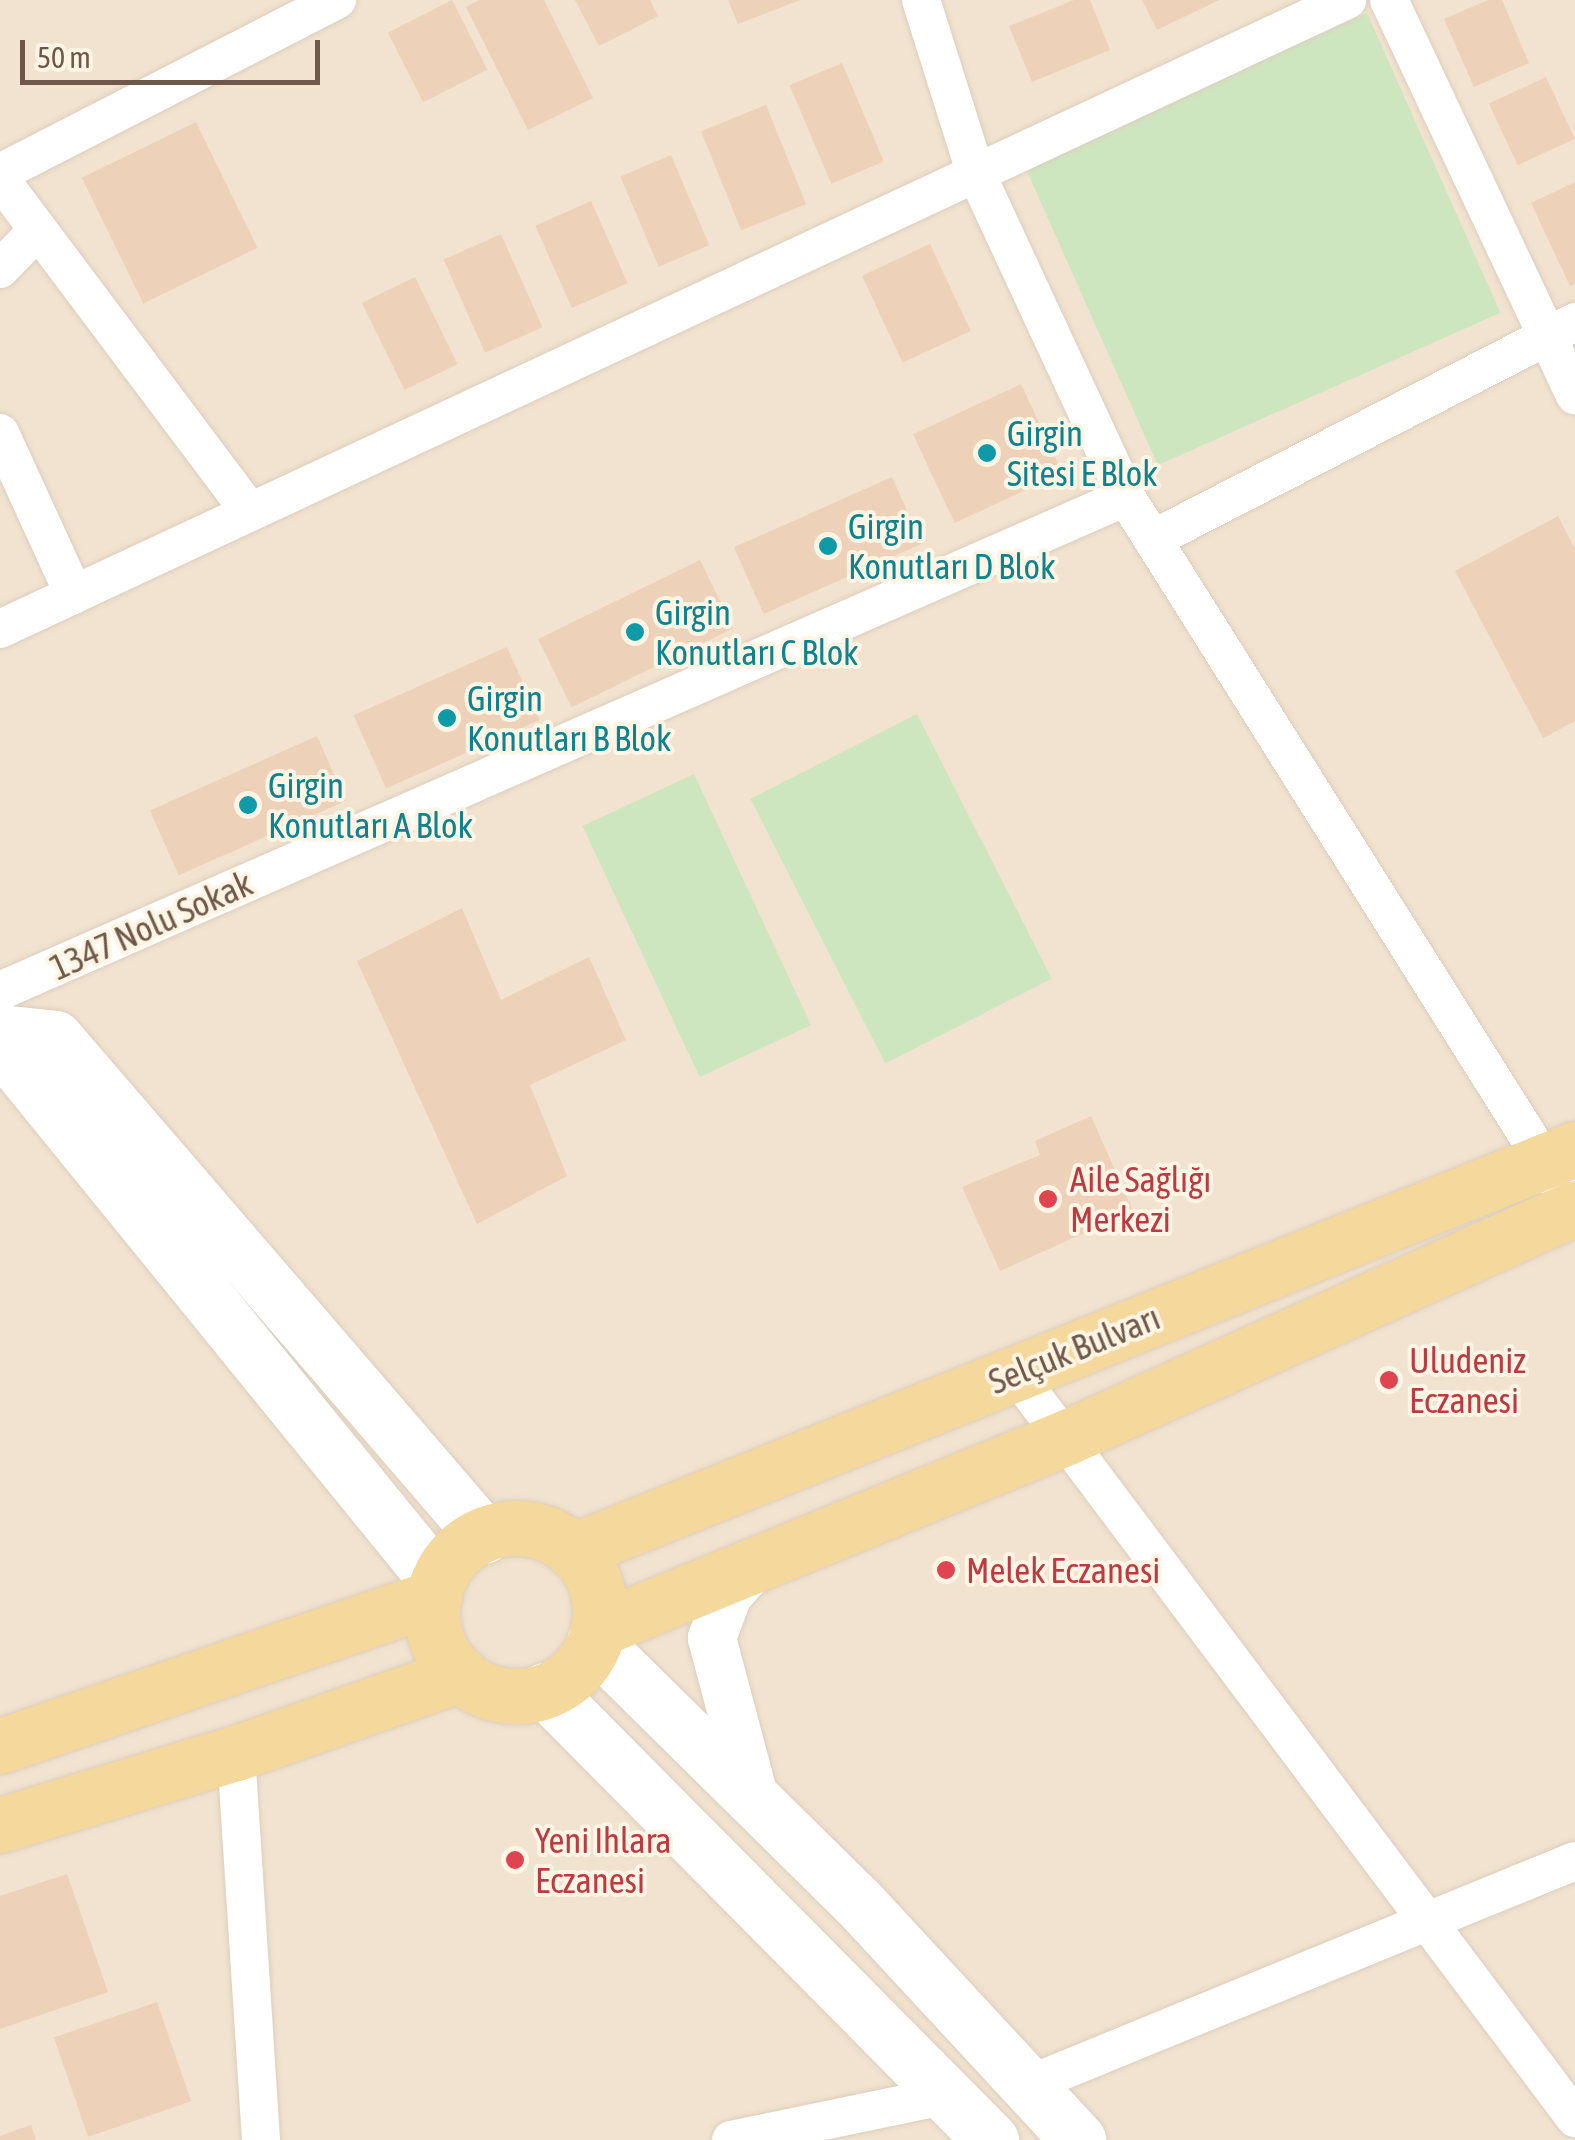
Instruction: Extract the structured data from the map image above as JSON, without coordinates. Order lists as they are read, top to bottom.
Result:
{
  "streets": {
    "main road": ["Selçuk Bulvarı"],
    "street": ["1347 Nolu Sokak"]
  },
  "places": [
    "Girgin Sitesi E Blok",
    "Girgin Konutları D Blok",
    "Girgin Konutları C Blok",
    "Girgin Konutları B Blok",
    "Girgin Konutları A Blok",
    "Aile Sağlığı Merkezi",
    "Uludeniz Eczanesi",
    "Melek Eczanesi",
    "Yeni Ihlara Eczanesi"
  ],
  "scale_bar": "50 m"
}
